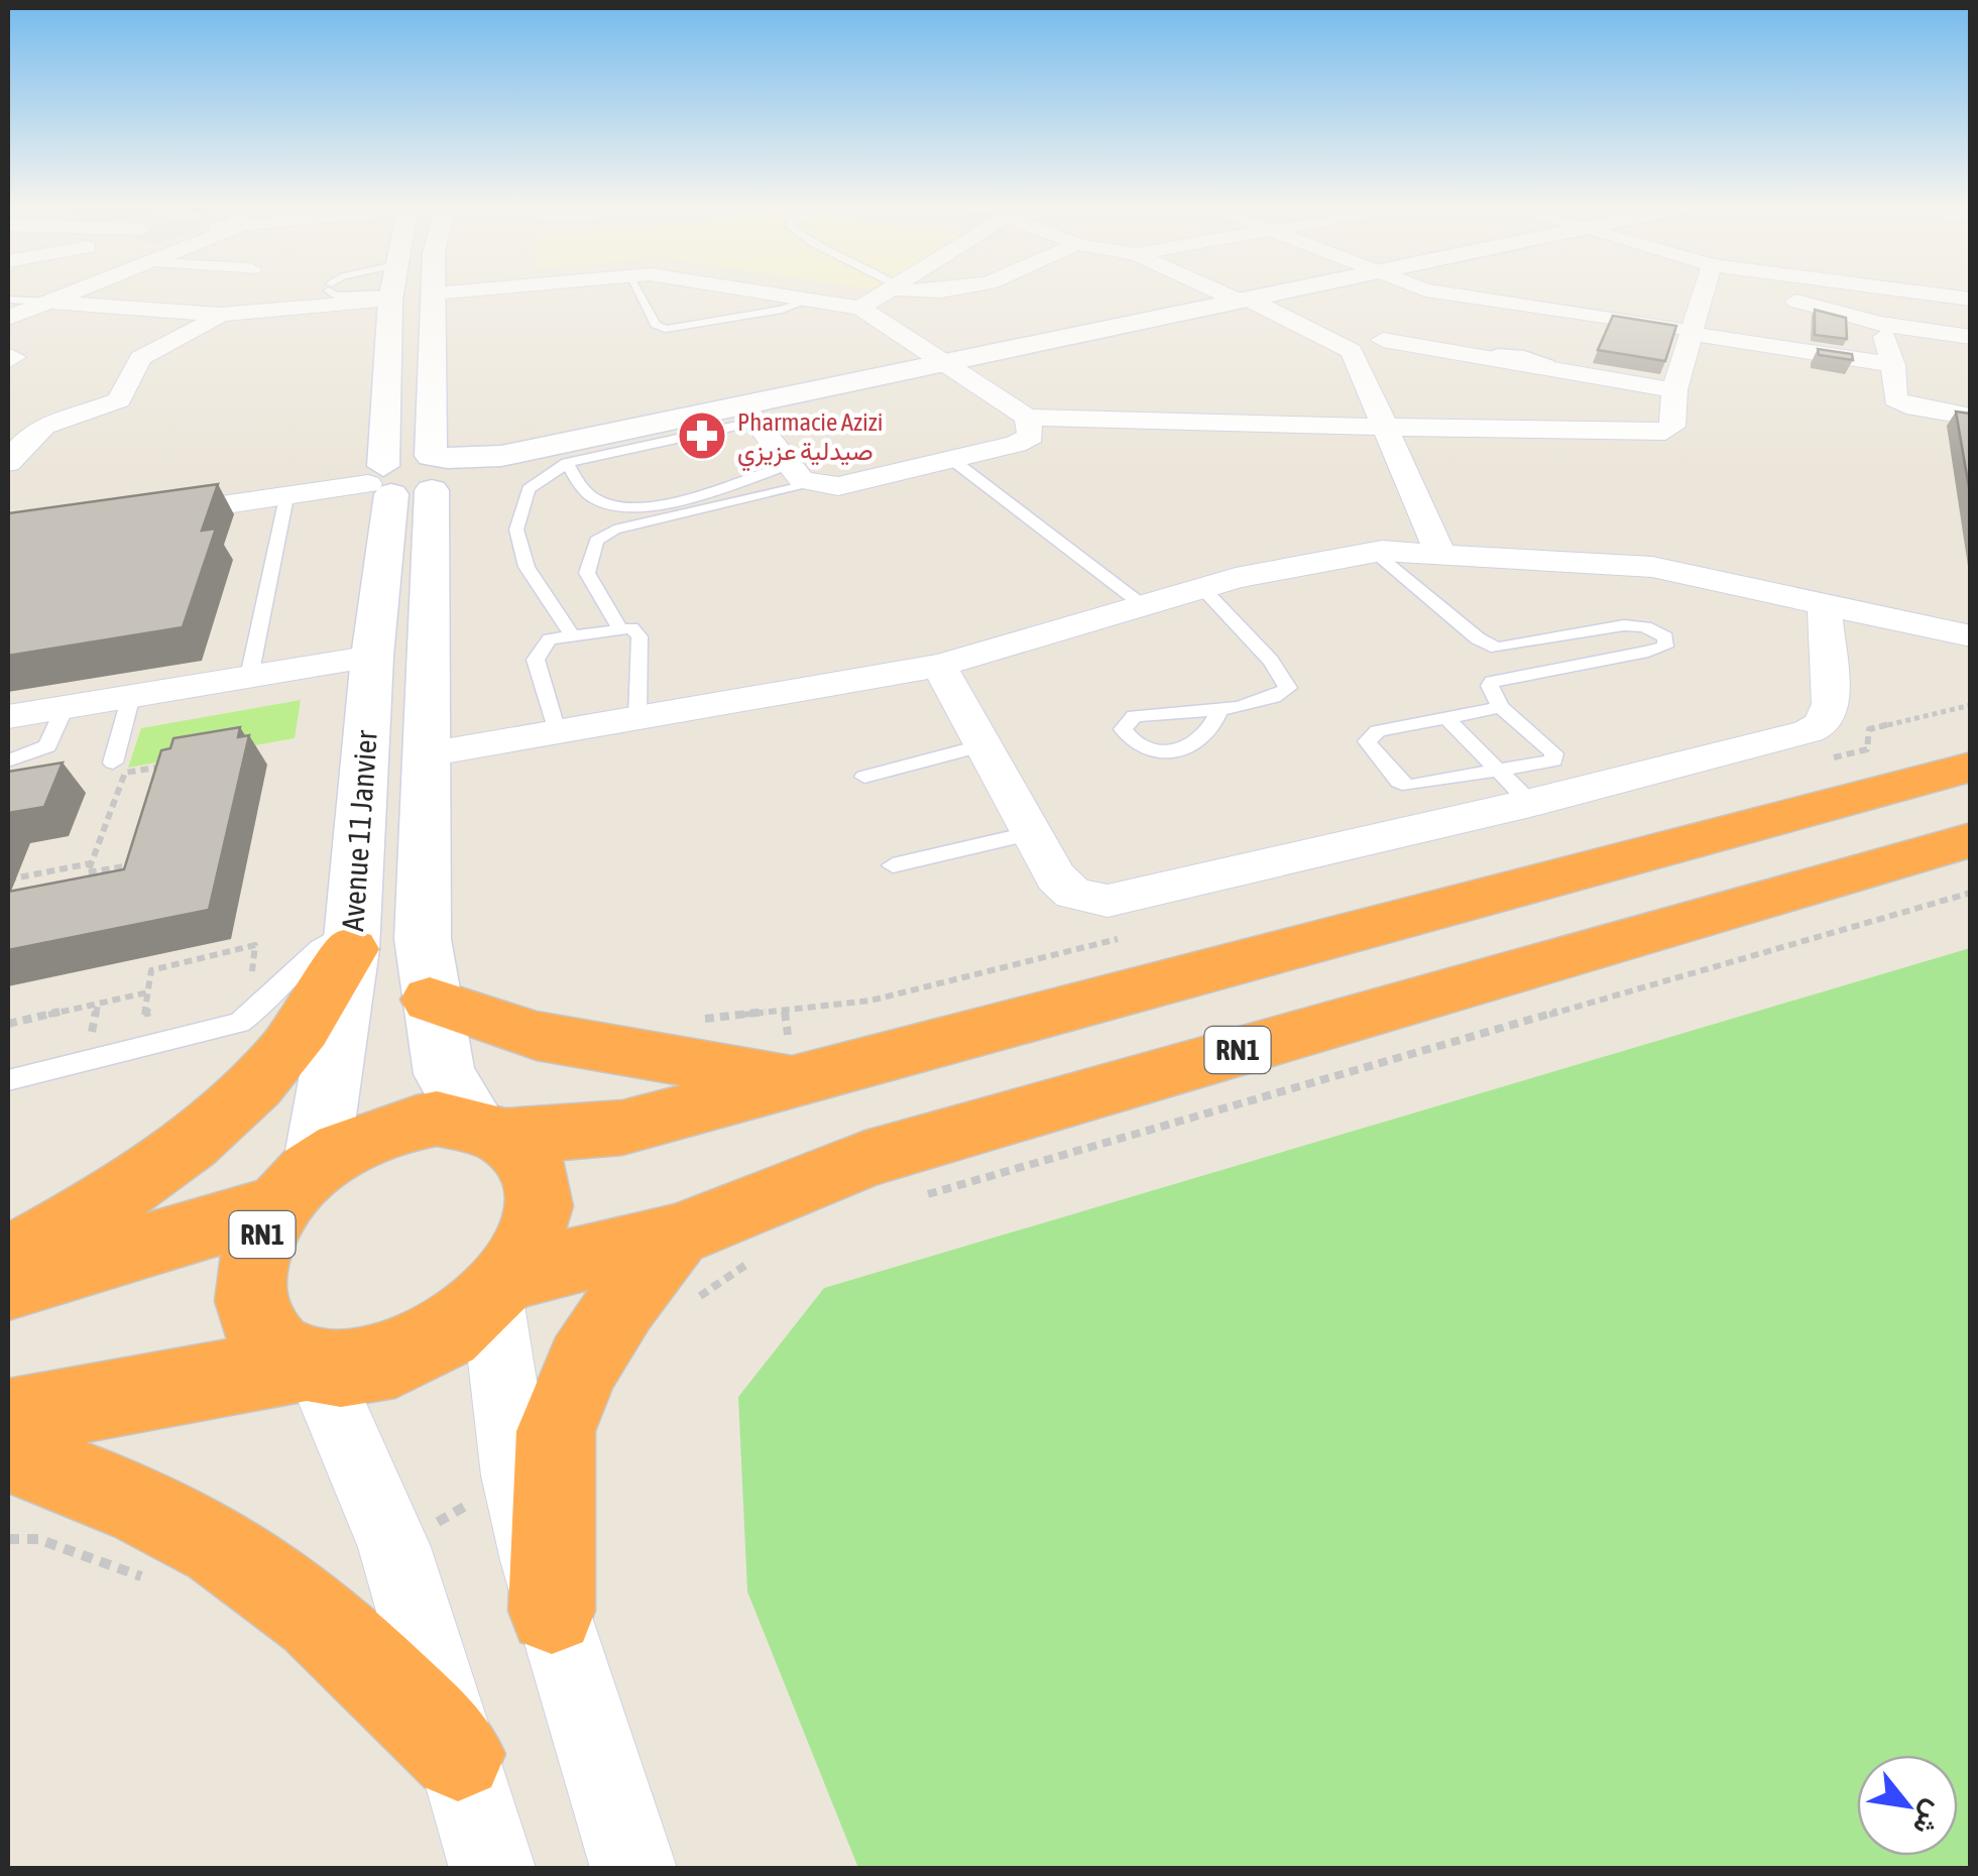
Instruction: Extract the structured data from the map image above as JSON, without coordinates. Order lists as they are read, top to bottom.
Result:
{
  "streets": {
    "highway": ["RN1"],
    "street": ["Avenue 11 Janvier"]
  },
  "crossings": [
    ["Avenue 11 Janvier", "RN1"]
  ],
  "places": {
    "pharmacy": ["Pharmacie Azizi صيدلية عزيزي"]
  },
  "north": "bottom right"
}
